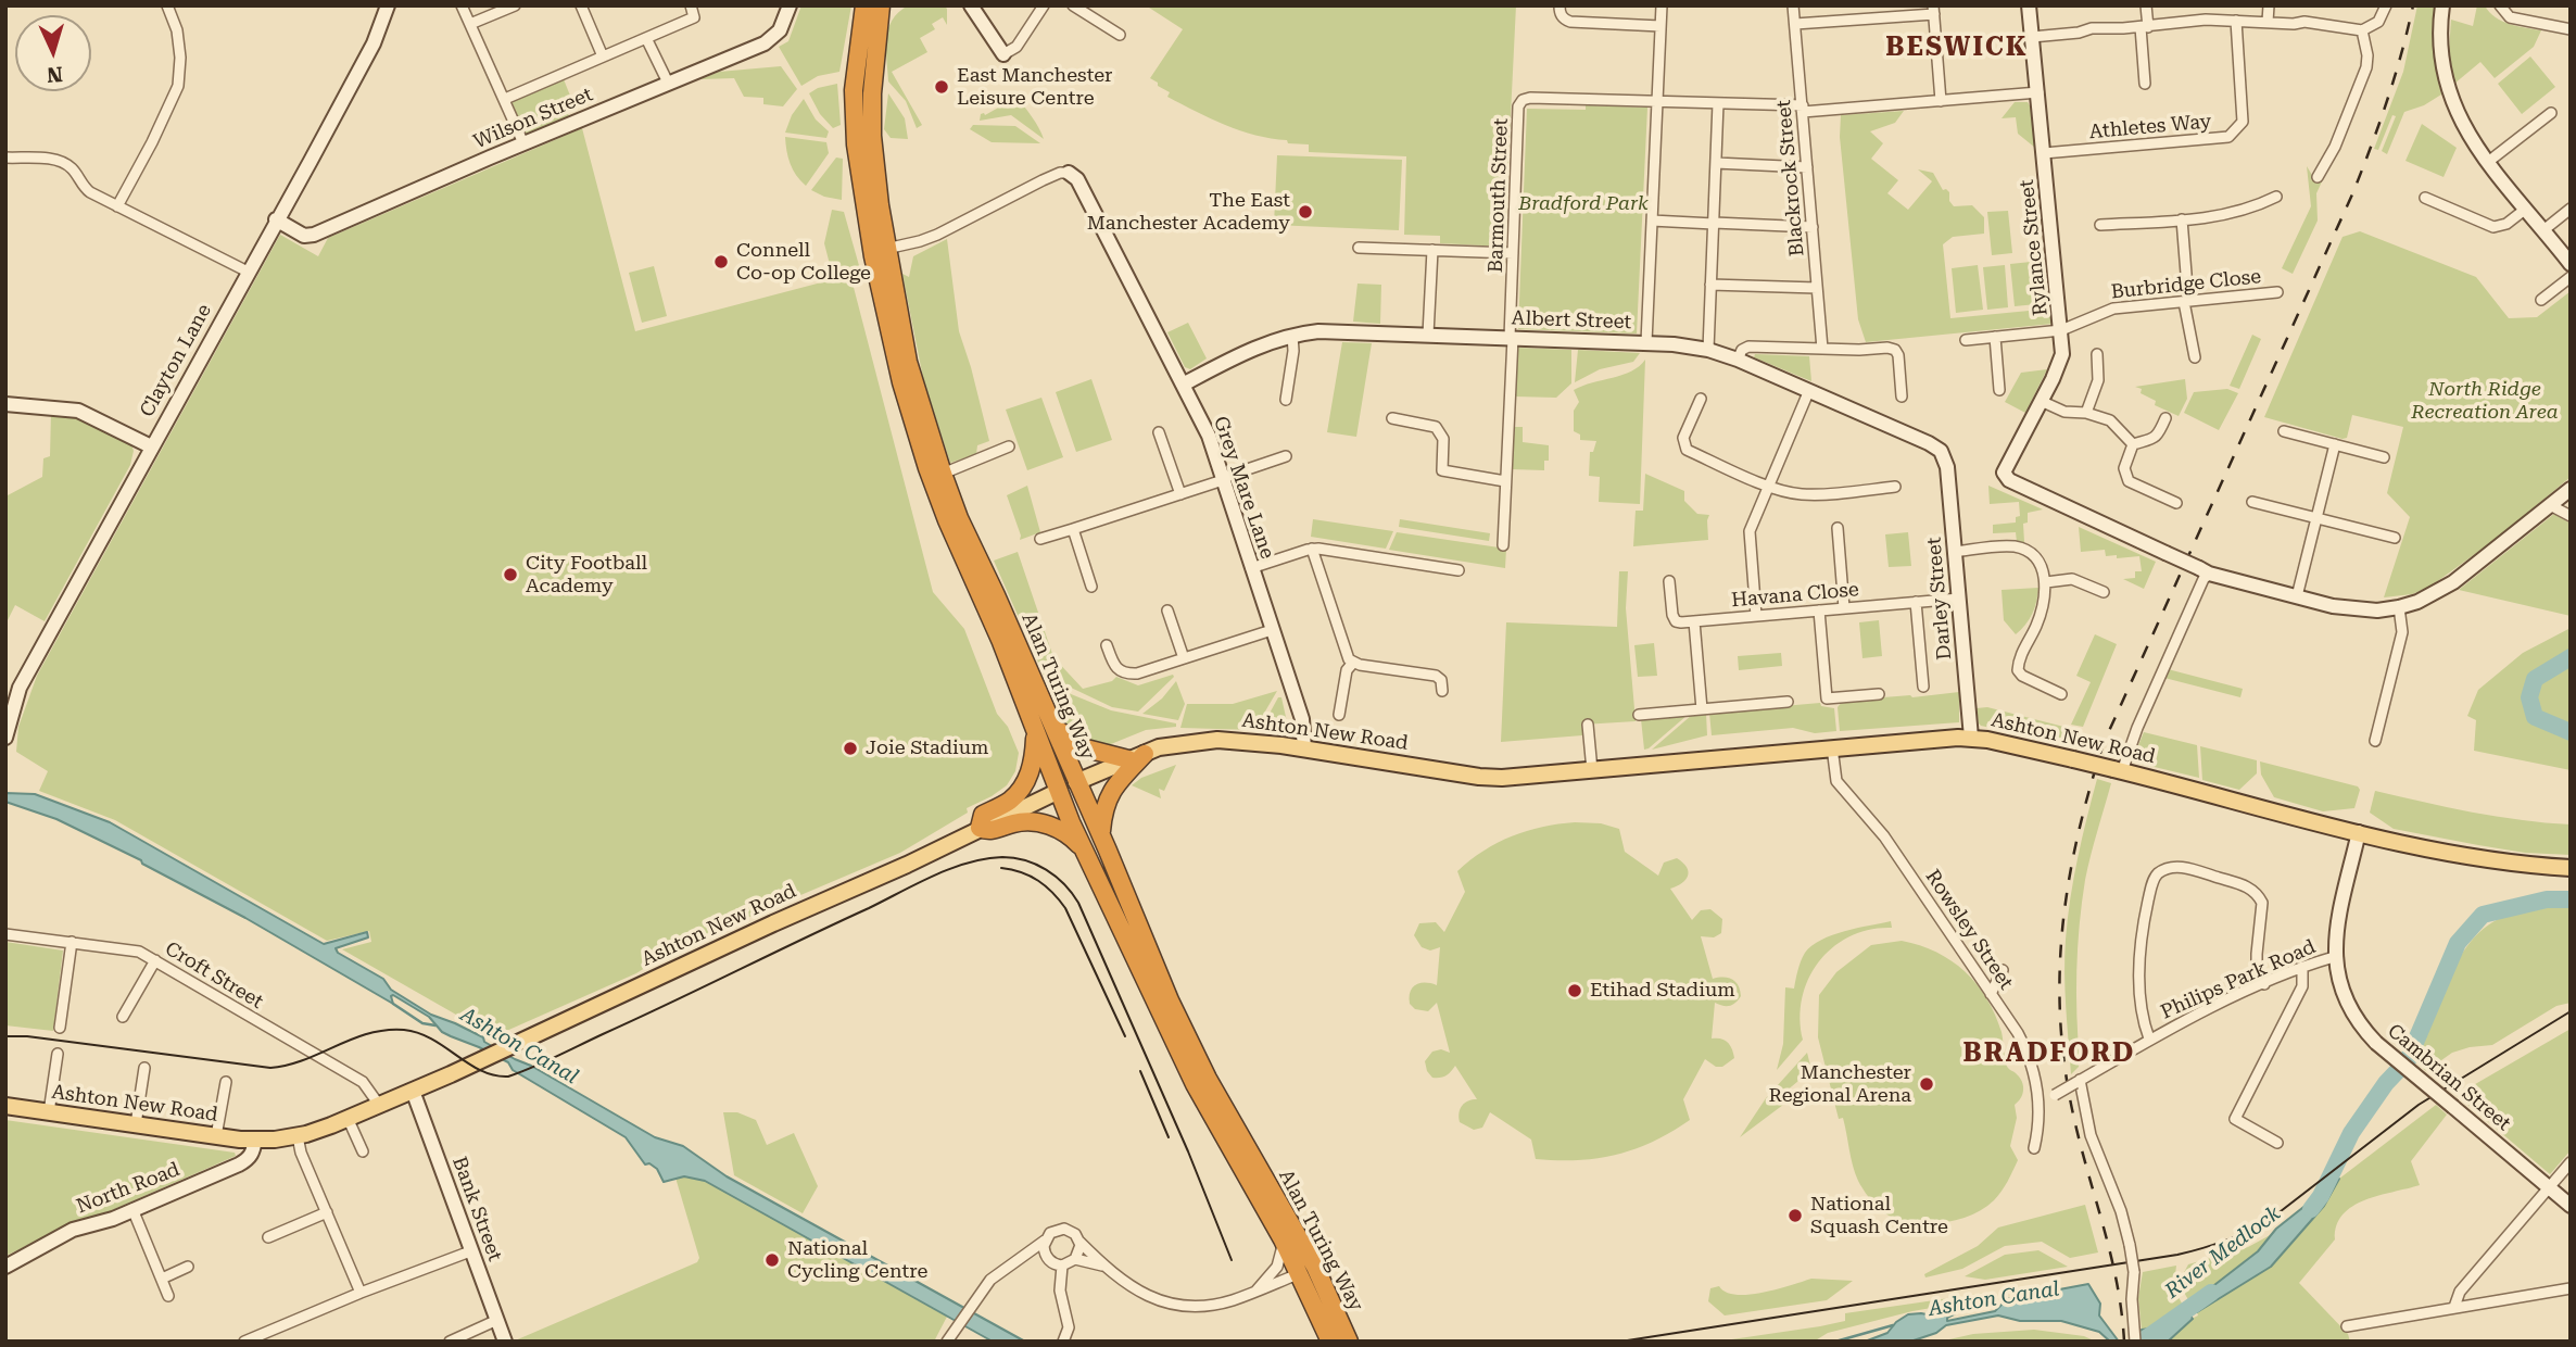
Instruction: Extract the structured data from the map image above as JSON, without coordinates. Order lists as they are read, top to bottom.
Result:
{
  "streets": {
    "highway": ["Alan Turing Way", "Ashton New Road"],
    "street": [
      "Wilson Street",
      "Athletes Way",
      "Blackrock Street",
      "Barmouth Street",
      "Rylance Street",
      "Burbridge Close",
      "Albert Street",
      "Clayton Lane",
      "Grey Mare Lane",
      "Havana Close",
      "Darley Street",
      "Rowsley Street",
      "Croft Street",
      "Philips Park Road",
      "Cambrian Street",
      "North Road",
      "Bank Street"
    ]
  },
  "crossings": [
    ["Wilson Street", "Clayton Lane"],
    ["Athletes Way", "Rylance Street"],
    ["Barmouth Street", "Albert Street"],
    ["Rylance Street", "Burbridge Close"],
    ["Albert Street", "Grey Mare Lane"],
    ["Albert Street", "Darley Street"],
    ["Grey Mare Lane", "Ashton New Road"],
    ["Havana Close", "Darley Street"],
    ["Darley Street", "Ashton New Road"],
    ["Alan Turing Way", "Ashton New Road"],
    ["Ashton New Road", "Rowsley Street"],
    ["Ashton New Road", "Croft Street"],
    ["Ashton New Road", "North Road"],
    ["Ashton New Road", "Bank Street"],
    ["Rowsley Street", "Philips Park Road"],
    ["Philips Park Road", "Cambrian Street"]
  ],
  "districts": ["BESWICK", "BRADFORD"],
  "water": ["Ashton Canal", "River Medlock"],
  "parks": ["Bradford Park", "North Ridge Recreation Area"],
  "places": [
    "East Manchester Leisure Centre",
    "The East Manchester Academy",
    "Connell Co-op College",
    "City Football Academy",
    "Joie Stadium",
    "Etihad Stadium",
    "Manchester Regional Arena",
    "National Squash Centre",
    "National Cycling Centre"
  ],
  "north": "bottom"
}
